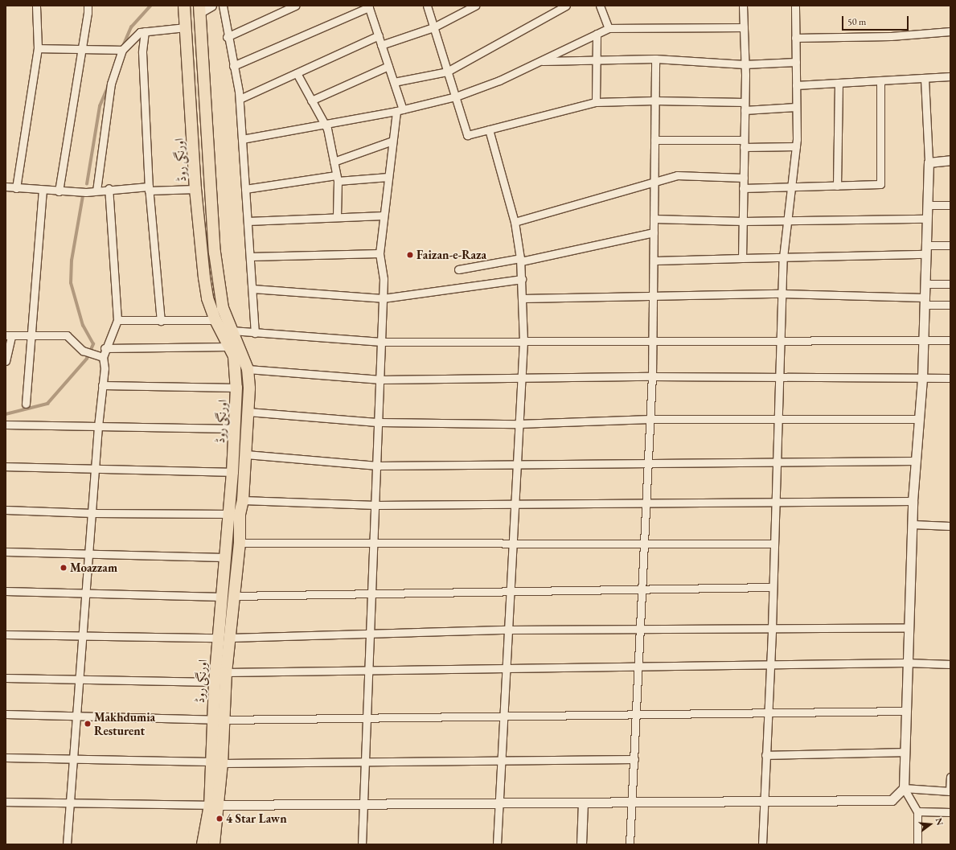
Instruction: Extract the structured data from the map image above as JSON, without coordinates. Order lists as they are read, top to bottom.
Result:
{
  "streets": {
    "main road": ["اورنگی روڈ"]
  },
  "places": [
    "Faizan-e-Raza",
    "Moazzam",
    "Makhdumia Resturent",
    "4 Star Lawn"
  ],
  "scale_bar": "50 m",
  "north": "right"
}
